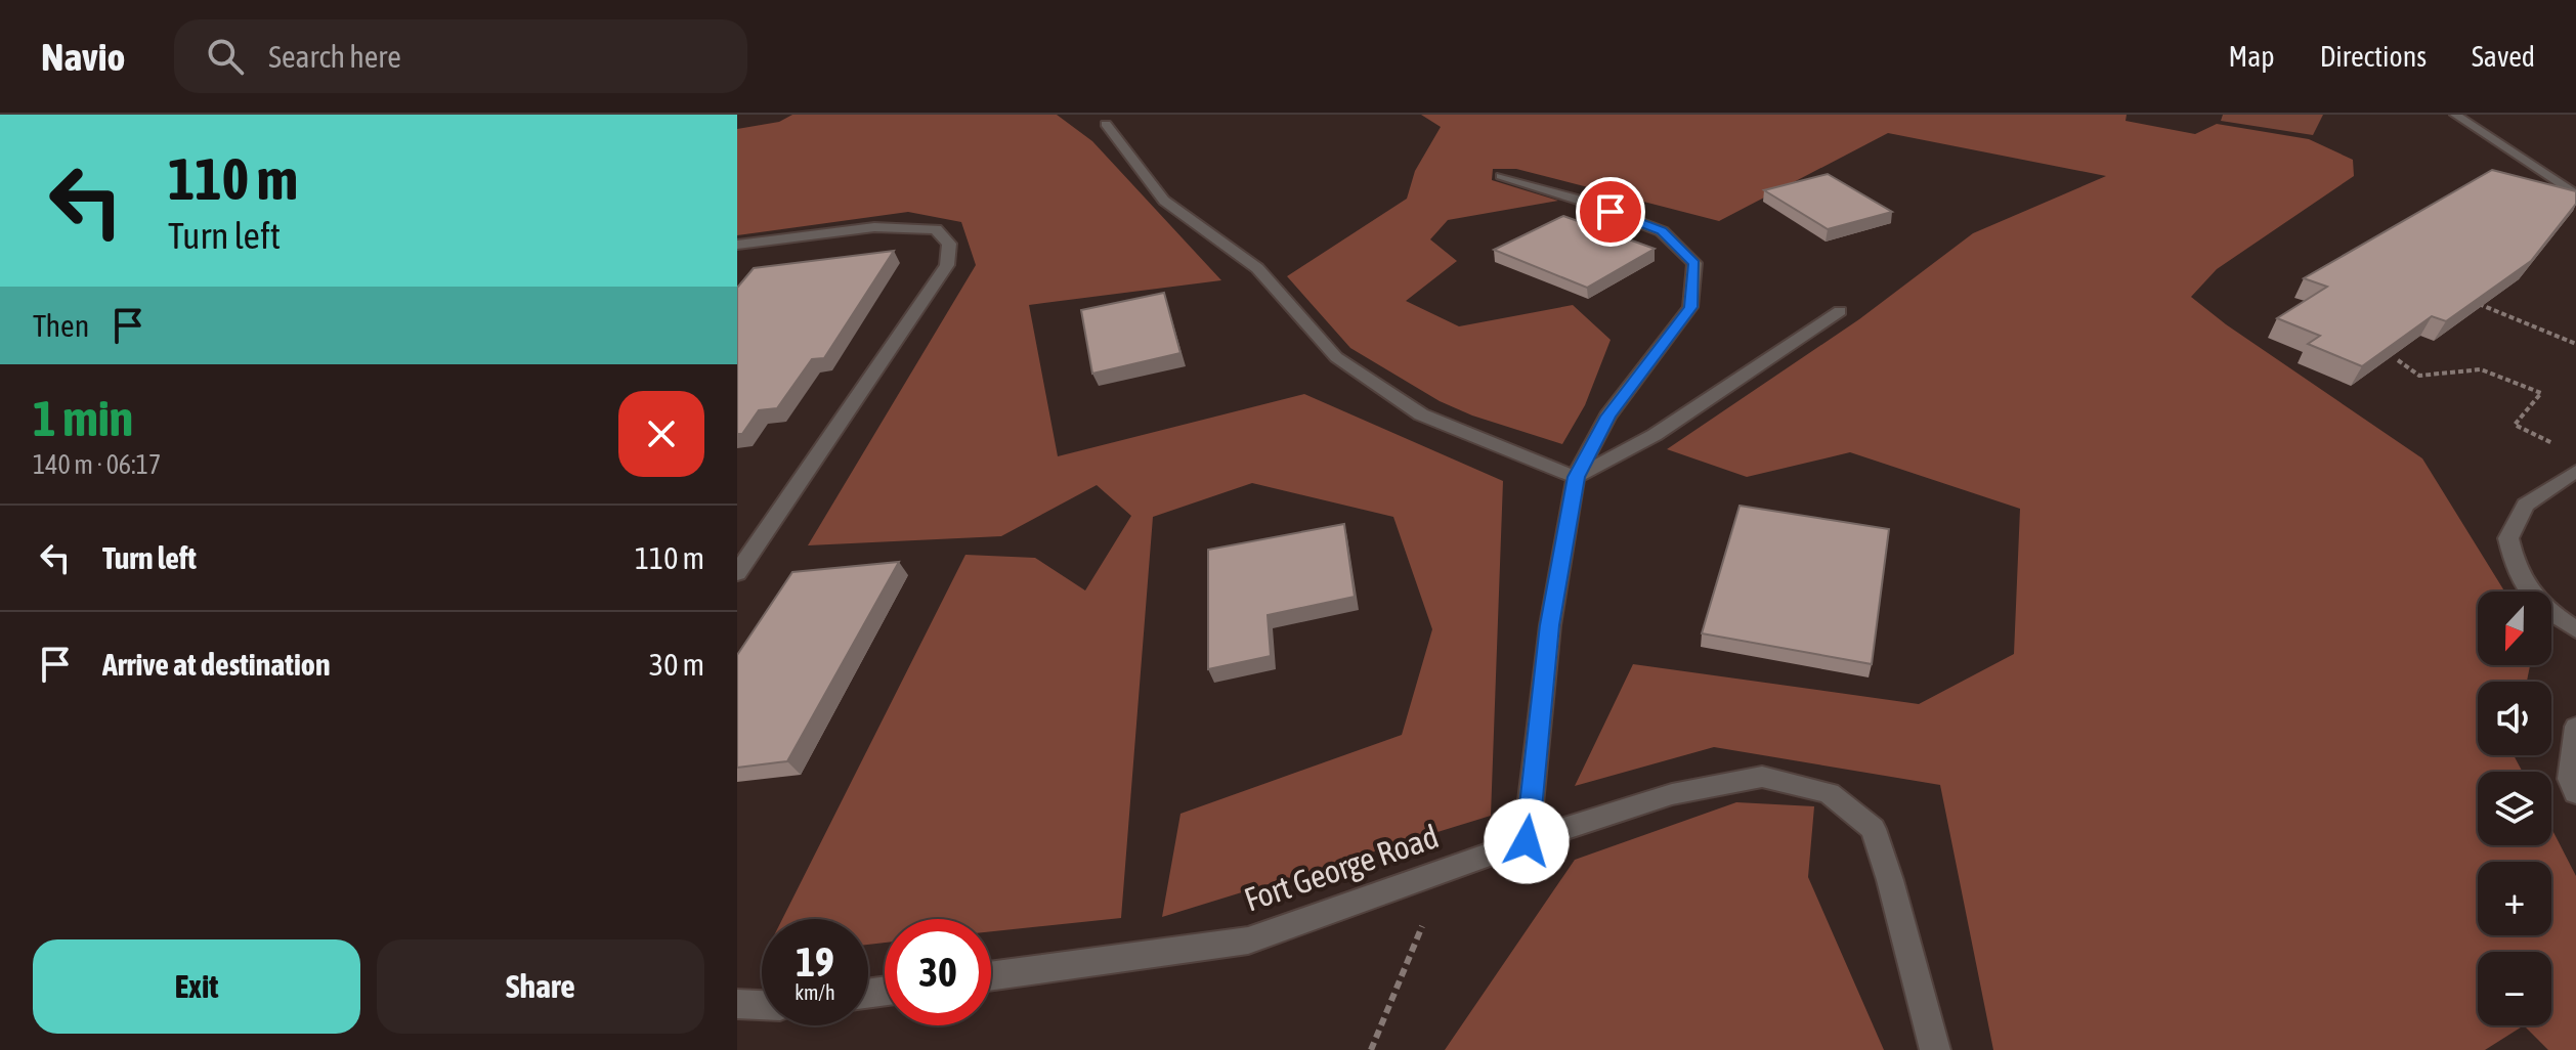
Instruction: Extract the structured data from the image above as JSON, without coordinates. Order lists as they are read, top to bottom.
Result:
{
  "streets": {
    "street": ["Fort George Road"]
  },
  "north": "bottom",
  "page": {
    "header": "Navio",
    "search": "Search here",
    "nav": ["Map", "Directions", "Saved"],
    "turn": ["110 m", "Turn left"],
    "then": "Then",
    "heading": ["1 min", "140 m · 06:17"],
    "list": [
      {
        "name": "Turn left",
        "value": "110 m"
      },
      {
        "name": "Arrive at destination",
        "value": "30 m"
      }
    ],
    "map_buttons": ["+", "−"],
    "speed": "19 km/h",
    "limit": "30",
    "buttons": ["Exit", "Share"]
  }
}
